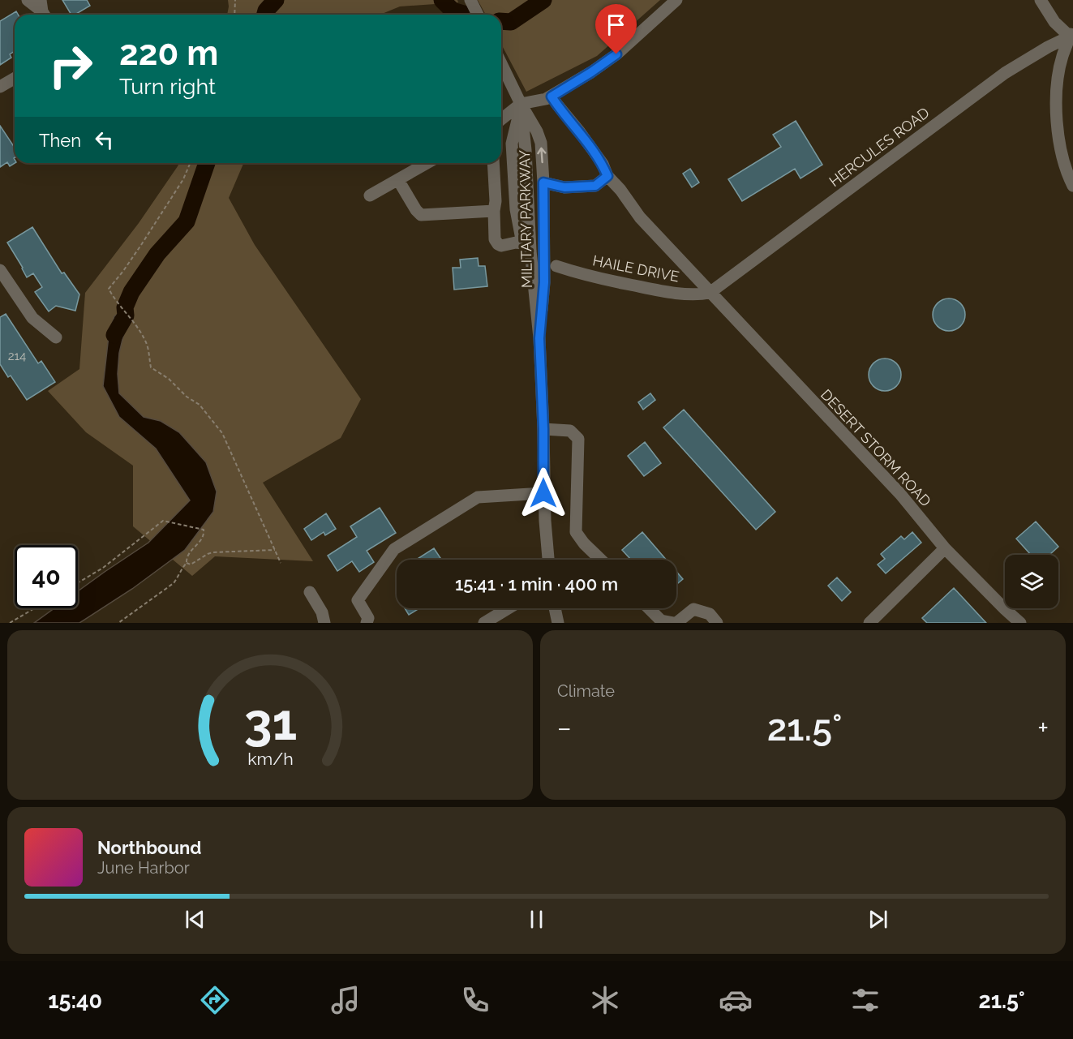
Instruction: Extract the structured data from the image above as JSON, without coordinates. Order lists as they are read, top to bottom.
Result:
{
  "streets": {
    "street": [
      "HERCULES ROAD",
      "MILITARY PARKWAY",
      "HAILE DRIVE",
      "DESERT STORM ROAD"
    ]
  },
  "crossings": [
    ["HERCULES ROAD", "HAILE DRIVE"],
    ["HERCULES ROAD", "DESERT STORM ROAD"],
    ["HAILE DRIVE", "DESERT STORM ROAD"]
  ],
  "house_numbers": ["214"],
  "page": {
    "turn": ["220 m", "Turn right"],
    "then": "Then",
    "limit": "40",
    "trip": "15:41 · 1 min · 400 m",
    "tile": "Climate",
    "heat": ["−", "21.5°", "+"],
    "song": ["Northbound", "June Harbor"],
    "tabs": ["15:40", "21.5°"],
    "gauge": ["31", "km/h"]
  }
}
